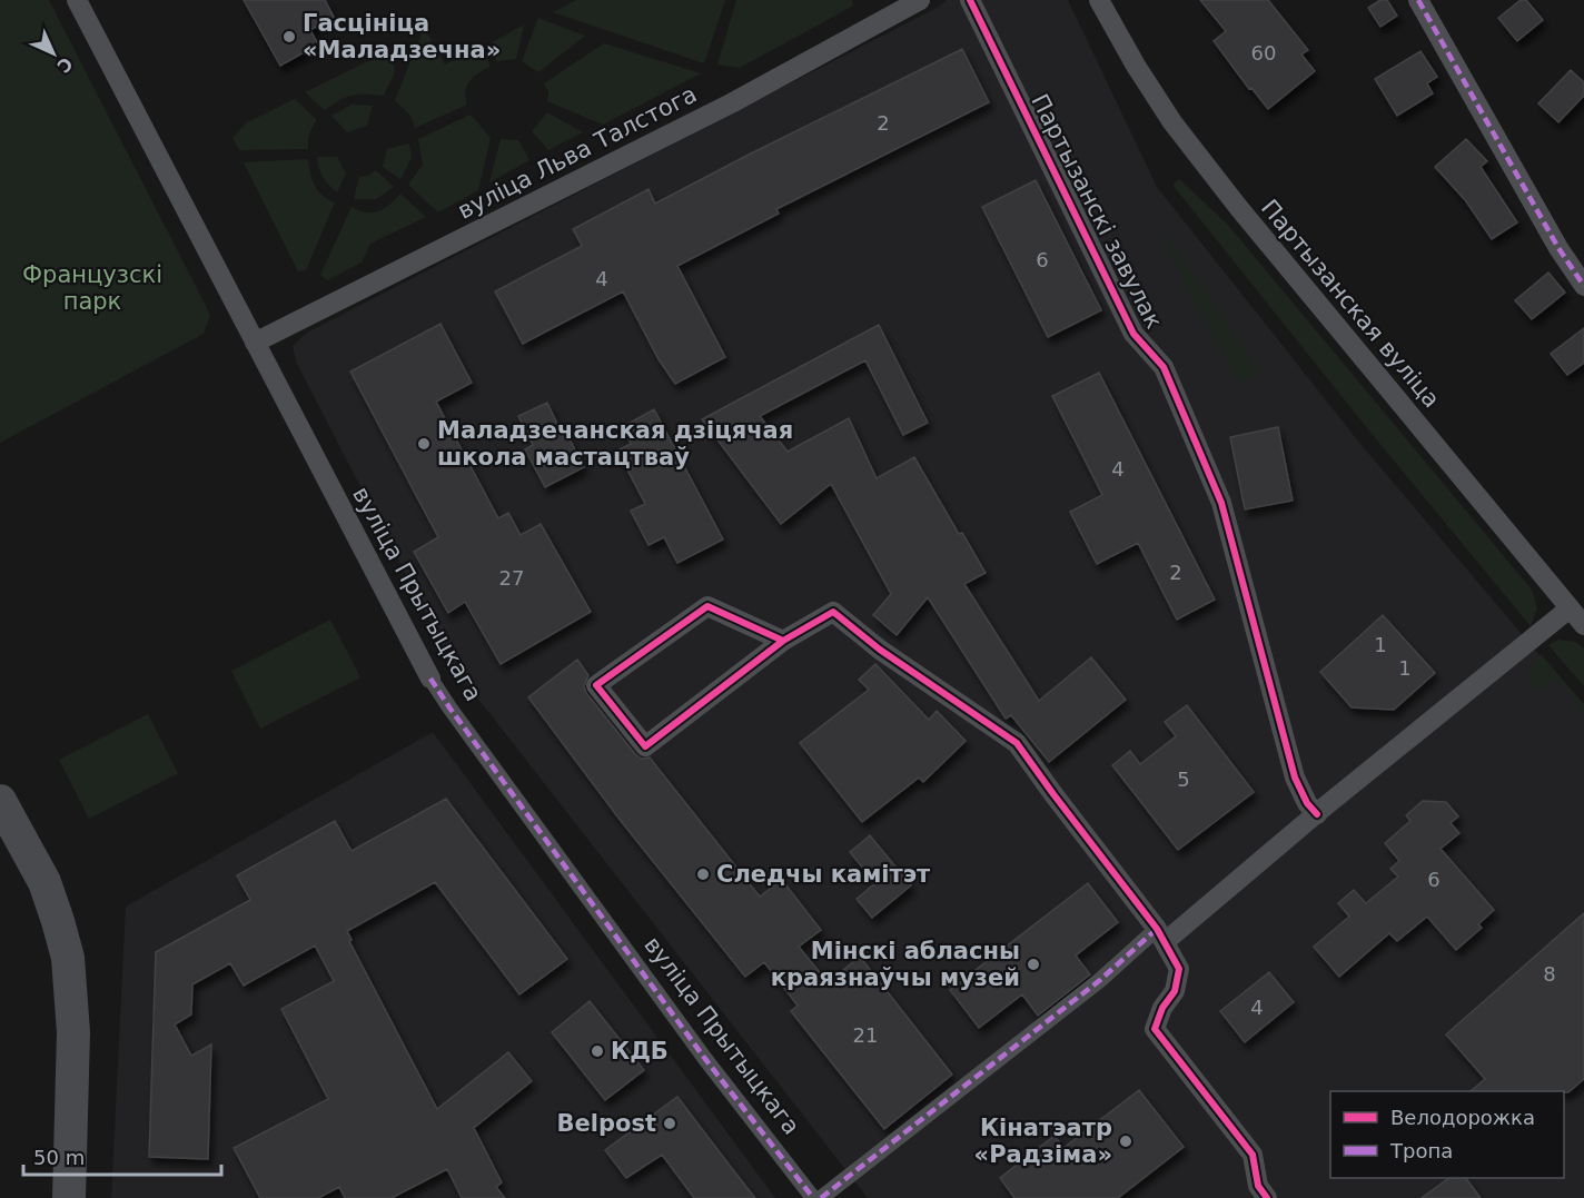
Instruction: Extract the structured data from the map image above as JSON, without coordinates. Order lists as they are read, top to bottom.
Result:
{
  "streets": {
    "street": [
      "вуліца Льва Талстога",
      "Партызанскі завулак",
      "Партызанская вуліца",
      "вуліца Прытыцкага"
    ]
  },
  "crossings": [
    ["вуліца Льва Талстога", "вуліца Прытыцкага"]
  ],
  "parks": ["Французскі парк"],
  "places": [
    "Гасцініца «Маладзечна»",
    "Маладзечанская дзіцячая школа мастацтваў",
    "Следчы камітэт",
    "Мінскі абласны краязнаўчы музей",
    "КДБ",
    "Belpost",
    "Кінатэатр «Радзіма»"
  ],
  "house_numbers": [
    "60",
    "2",
    "6",
    "4",
    "4",
    "2",
    "27",
    "1",
    "1",
    "5",
    "6",
    "8",
    "4",
    "21"
  ],
  "legend": ["Велодорожка", "Тропа"],
  "scale_bar": "50 m",
  "north": "bottom right"
}
